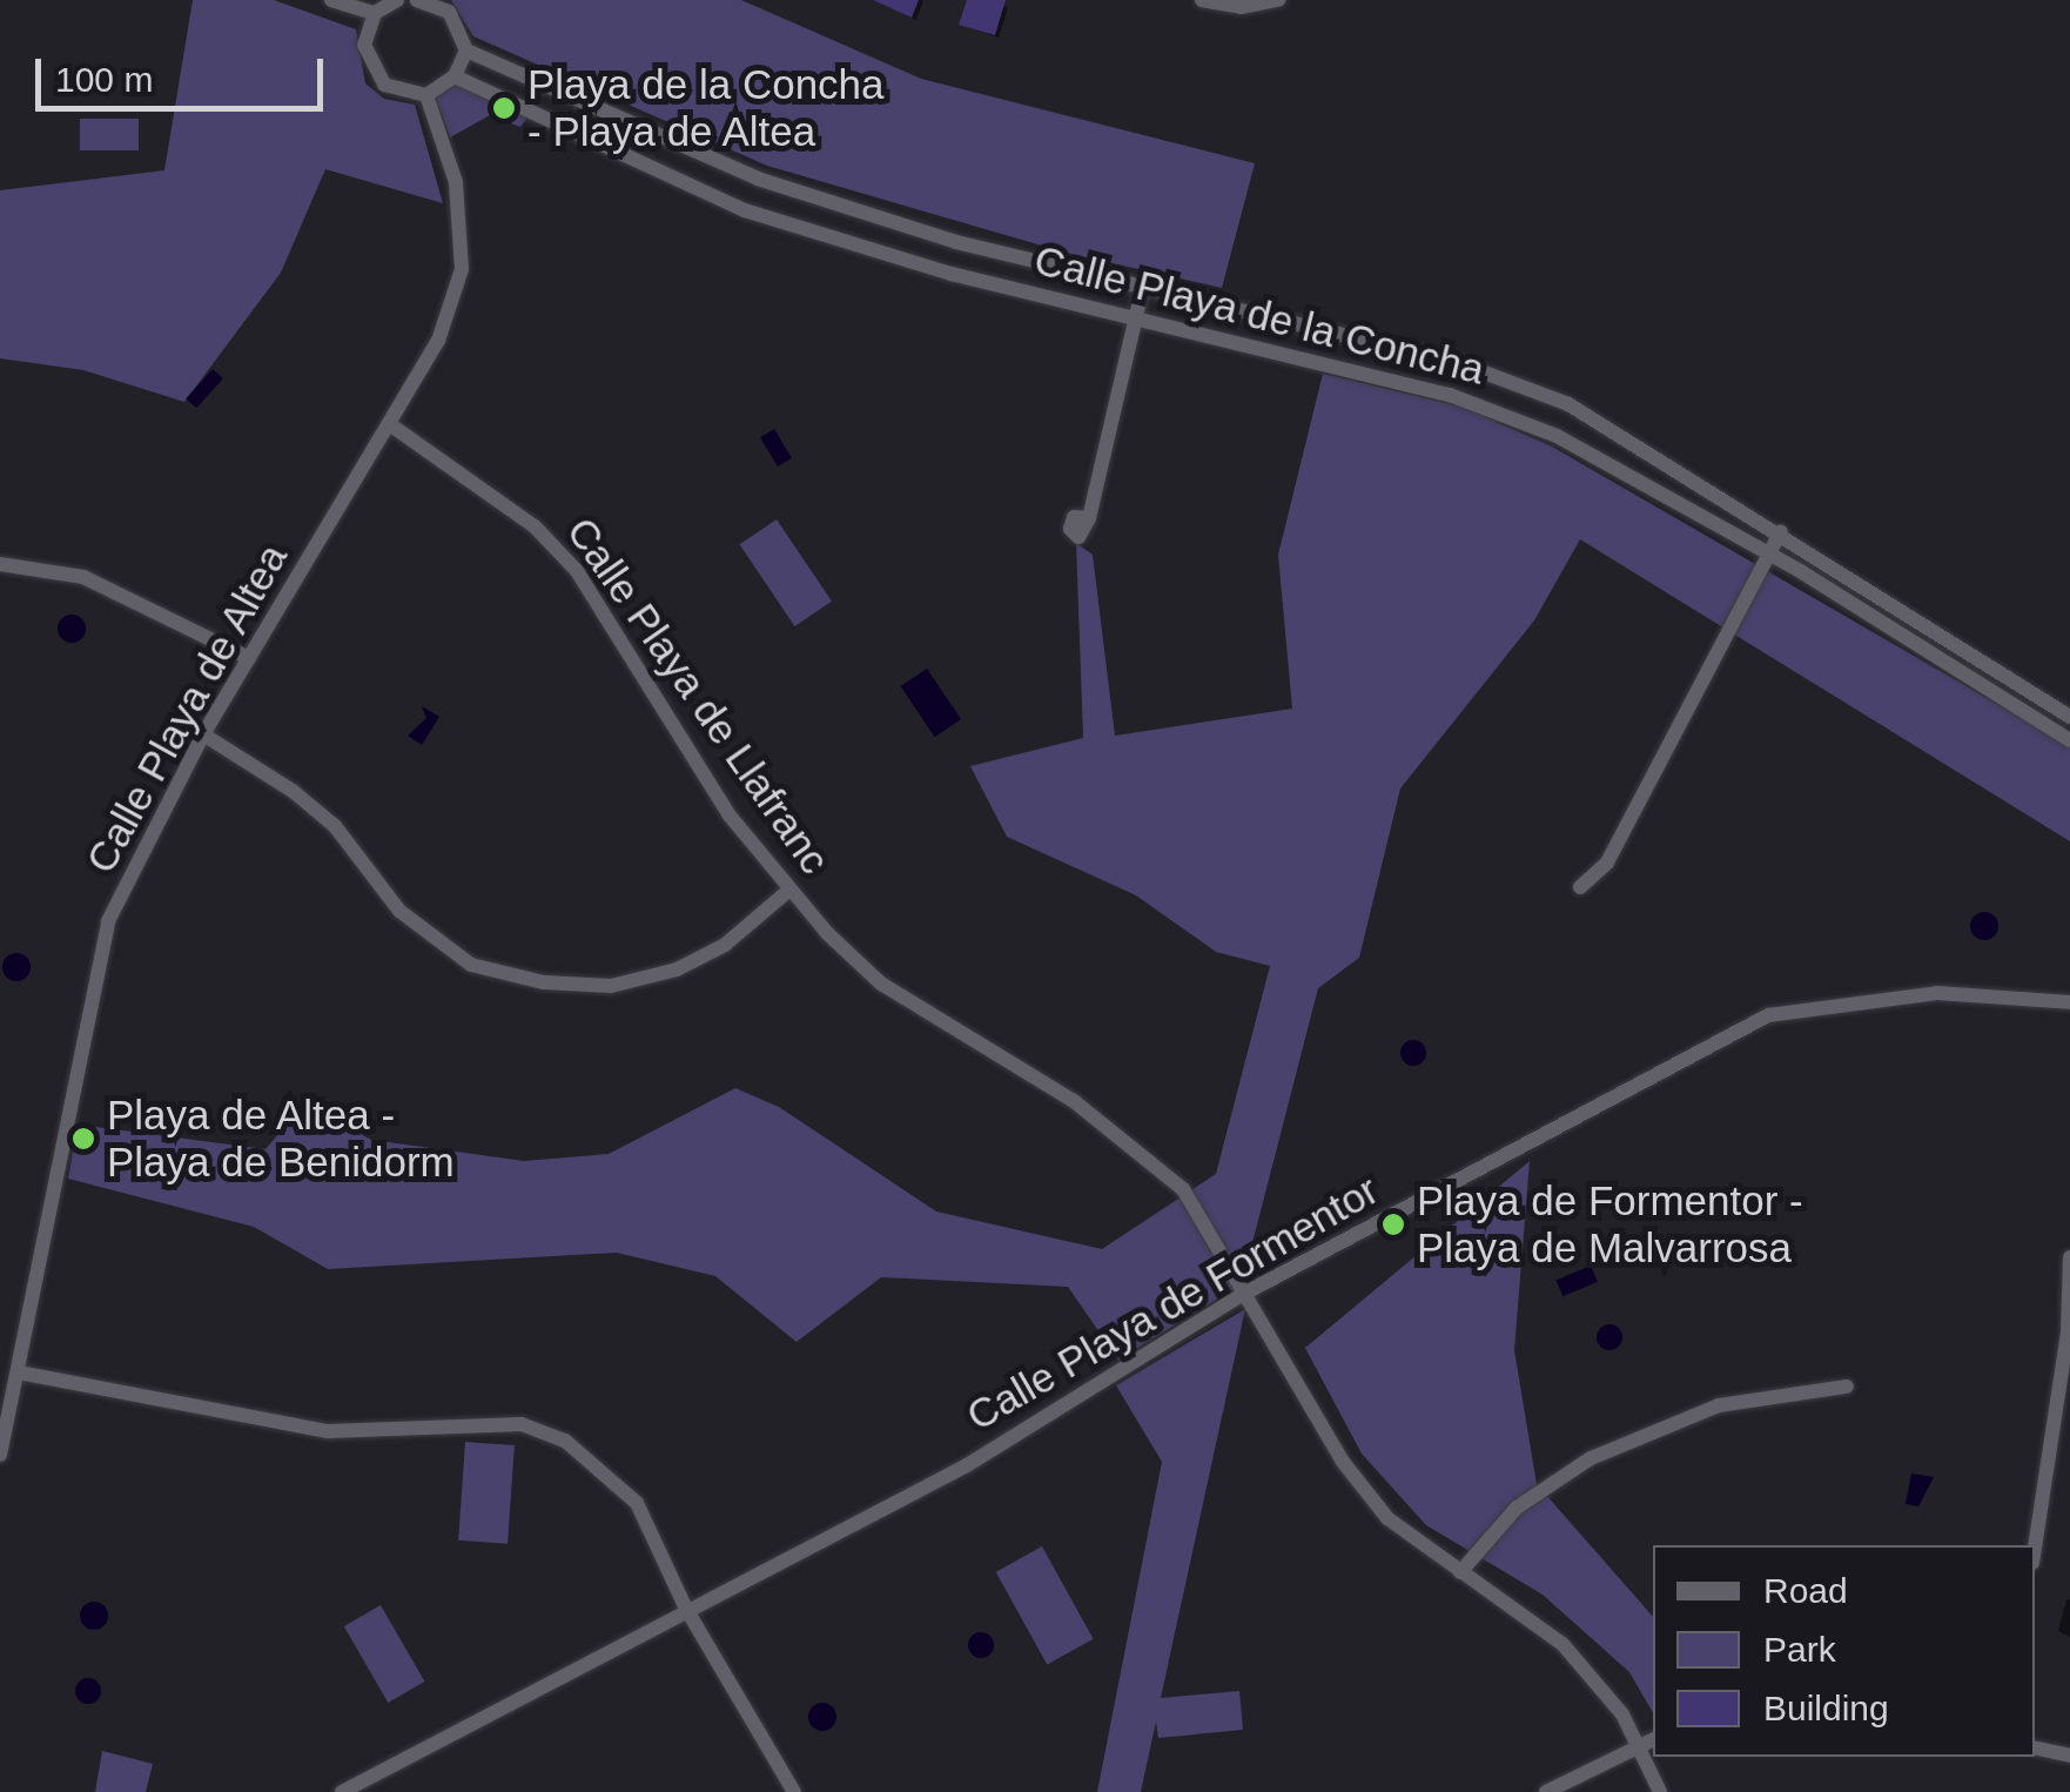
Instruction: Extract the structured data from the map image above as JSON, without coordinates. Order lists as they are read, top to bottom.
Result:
{
  "streets": {
    "street": [
      "Calle Playa de la Concha",
      "Calle Playa de Llafranc",
      "Calle Playa de Altea",
      "Calle Playa de Formentor"
    ]
  },
  "crossings": [
    ["Calle Playa de Llafranc", "Calle Playa de Altea"],
    ["Calle Playa de Llafranc", "Calle Playa de Formentor"]
  ],
  "places": ["Playa de la Concha - Playa de Altea", "Playa de Altea - Playa de Benidorm", "Playa de Formentor - Playa de Malvarrosa"],
  "legend": ["Road", "Park", "Building"],
  "scale_bar": "100 m"
}
